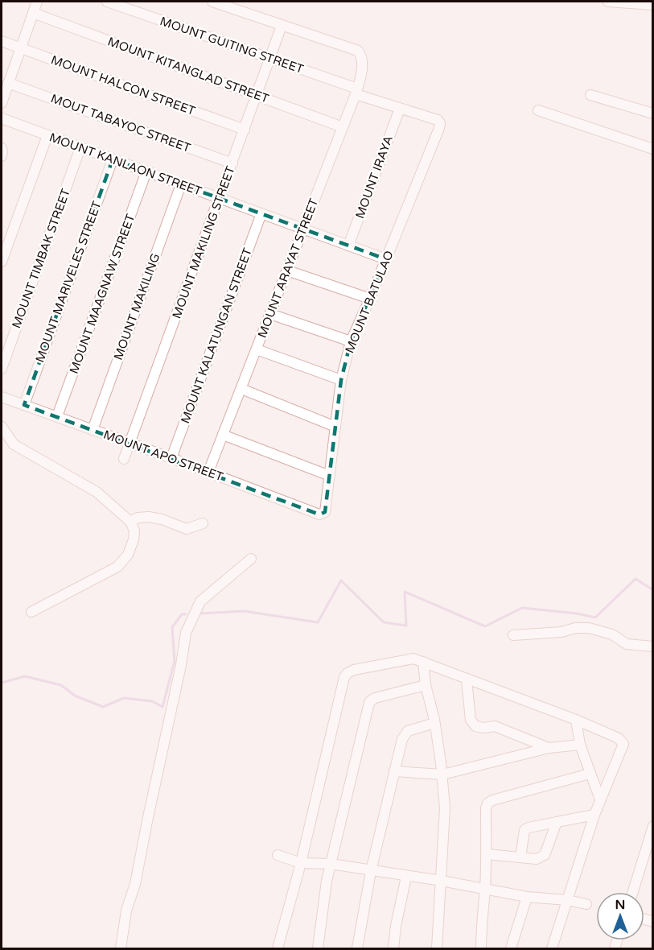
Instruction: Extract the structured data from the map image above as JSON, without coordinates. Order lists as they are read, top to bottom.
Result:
{
  "streets": {
    "street": [
      "MOUNT GUITING STREET",
      "MOUNT KITANGLAD STREET",
      "MOUNT HALCON STREET",
      "MOUT TABAYOC STREET",
      "MOUNT KANLAON STREET",
      "MOUNT IRAYA",
      "MOUNT MAKILING STREET",
      "MOUNT TIMBAK STREET",
      "MOUNT ARAYAT STREET",
      "MOUNT MARIVELES STREET",
      "MOUNT MAAGNAW STREET",
      "MOUNT BATULAO",
      "MOUNT MAKILING",
      "MOUNT KALATUNGAN STREET",
      "MOUNT APO STREET"
    ]
  },
  "crossings": [
    ["MOUNT GUITING STREET", "MOUNT IRAYA"],
    ["MOUNT GUITING STREET", "MOUNT MAKILING STREET"],
    ["MOUNT GUITING STREET", "MOUNT ARAYAT STREET"],
    ["MOUNT GUITING STREET", "MOUNT BATULAO"],
    ["MOUNT KITANGLAD STREET", "MOUNT MAKILING STREET"],
    ["MOUNT KITANGLAD STREET", "MOUNT ARAYAT STREET"],
    ["MOUNT HALCON STREET", "MOUNT MAKILING STREET"],
    ["MOUT TABAYOC STREET", "MOUNT MAKILING STREET"],
    ["MOUNT KANLAON STREET", "MOUNT IRAYA"],
    ["MOUNT KANLAON STREET", "MOUNT MAKILING STREET"],
    ["MOUNT KANLAON STREET", "MOUNT TIMBAK STREET"],
    ["MOUNT KANLAON STREET", "MOUNT ARAYAT STREET"],
    ["MOUNT KANLAON STREET", "MOUNT MARIVELES STREET"],
    ["MOUNT KANLAON STREET", "MOUNT MAAGNAW STREET"],
    ["MOUNT KANLAON STREET", "MOUNT BATULAO"],
    ["MOUNT KANLAON STREET", "MOUNT MAKILING"],
    ["MOUNT KANLAON STREET", "MOUNT KALATUNGAN STREET"],
    ["MOUNT MAKILING STREET", "MOUNT ARAYAT STREET"],
    ["MOUNT MAKILING STREET", "MOUNT APO STREET"],
    ["MOUNT ARAYAT STREET", "MOUNT APO STREET"],
    ["MOUNT MARIVELES STREET", "MOUNT APO STREET"],
    ["MOUNT MAAGNAW STREET", "MOUNT APO STREET"],
    ["MOUNT BATULAO", "MOUNT APO STREET"],
    ["MOUNT MAKILING", "MOUNT APO STREET"],
    ["MOUNT KALATUNGAN STREET", "MOUNT APO STREET"]
  ],
  "north": "top"
}
